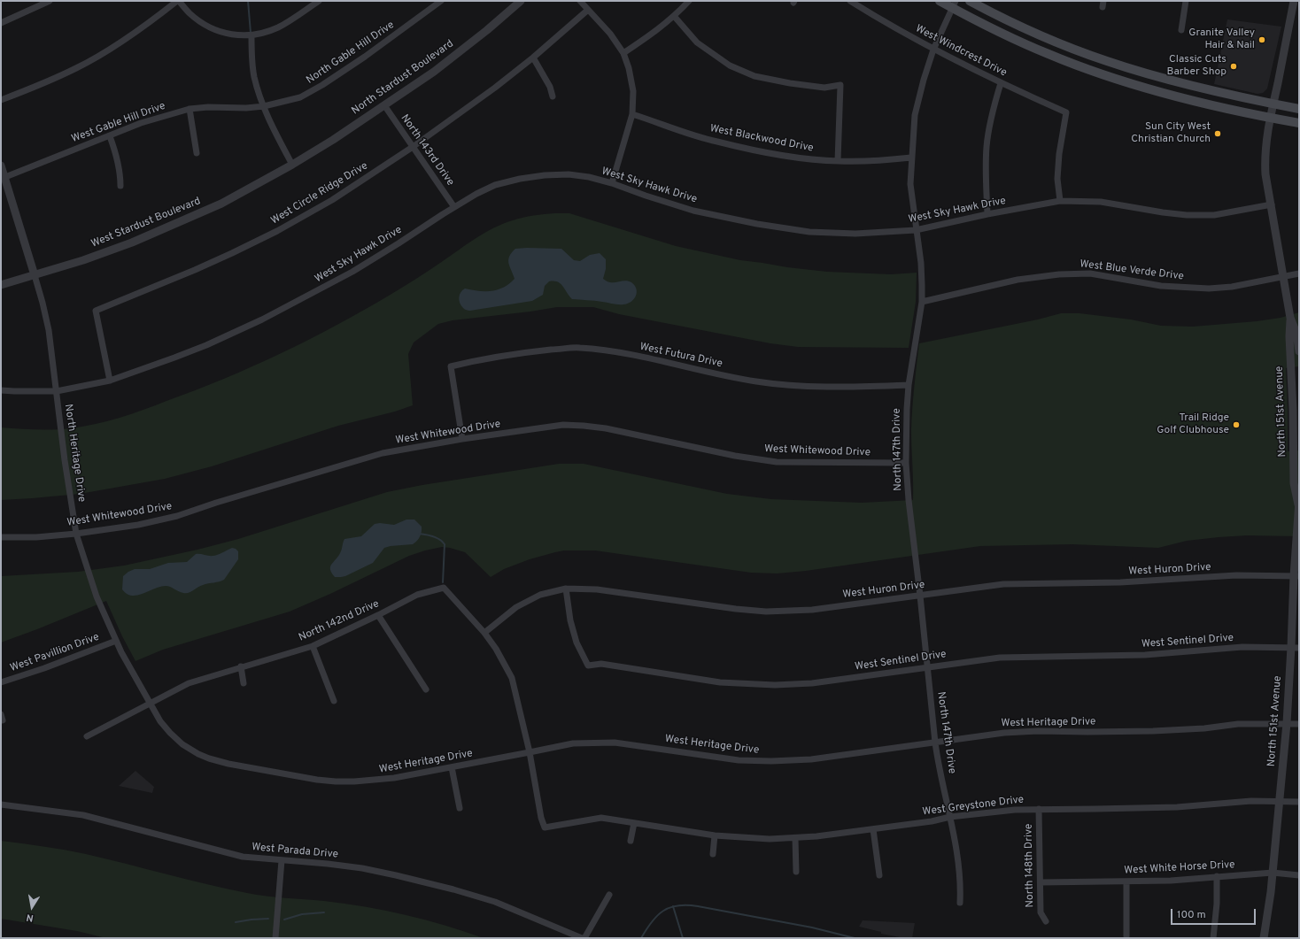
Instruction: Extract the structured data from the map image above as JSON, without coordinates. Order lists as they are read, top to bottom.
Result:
{
  "streets": {
    "street": [
      "West Windcrest Drive",
      "North Gable Hill Drive",
      "North Stardust Boulevard",
      "West Gable Hill Drive",
      "West Blackwood Drive",
      "North 143rd Drive",
      "West Sky Hawk Drive",
      "West Circle Ridge Drive",
      "West Stardust Boulevard",
      "West Blue Verde Drive",
      "West Futura Drive",
      "North 151st Avenue",
      "West Whitewood Drive",
      "North 147th Drive",
      "North Heritage Drive",
      "West Huron Drive",
      "North 142nd Drive",
      "West Sentinel Drive",
      "West Pavillion Drive",
      "West Heritage Drive",
      "West Greystone Drive",
      "West Parada Drive",
      "North 148th Drive",
      "West White Horse Drive"
    ]
  },
  "crossings": [
    ["West Windcrest Drive", "West Sky Hawk Drive"],
    ["West Windcrest Drive", "North 147th Drive"],
    ["North Gable Hill Drive", "West Gable Hill Drive"],
    ["North Stardust Boulevard", "North 143rd Drive"],
    ["North Stardust Boulevard", "West Stardust Boulevard"],
    ["West Blackwood Drive", "North 147th Drive"],
    ["North 143rd Drive", "West Sky Hawk Drive"],
    ["North 143rd Drive", "West Circle Ridge Drive"],
    ["West Sky Hawk Drive", "West Circle Ridge Drive"],
    ["West Sky Hawk Drive", "North 151st Avenue"],
    ["West Sky Hawk Drive", "North 147th Drive"],
    ["West Sky Hawk Drive", "North Heritage Drive"],
    ["West Stardust Boulevard", "North Heritage Drive"],
    ["West Blue Verde Drive", "North 151st Avenue"],
    ["West Blue Verde Drive", "North 147th Drive"],
    ["West Futura Drive", "West Whitewood Drive"],
    ["West Futura Drive", "North 147th Drive"],
    ["North 151st Avenue", "West Huron Drive"],
    ["North 151st Avenue", "West Sentinel Drive"],
    ["North 151st Avenue", "West Heritage Drive"],
    ["North 151st Avenue", "West Greystone Drive"],
    ["North 151st Avenue", "West White Horse Drive"],
    ["West Whitewood Drive", "North 147th Drive"],
    ["West Whitewood Drive", "North Heritage Drive"],
    ["North 147th Drive", "West Huron Drive"],
    ["North 147th Drive", "West Sentinel Drive"],
    ["North 147th Drive", "West Heritage Drive"],
    ["North 147th Drive", "West Greystone Drive"],
    ["North Heritage Drive", "North 142nd Drive"],
    ["North Heritage Drive", "West Pavillion Drive"],
    ["North Heritage Drive", "West Heritage Drive"],
    ["West Huron Drive", "North 142nd Drive"],
    ["West Huron Drive", "West Sentinel Drive"],
    ["North 142nd Drive", "West Heritage Drive"],
    ["West Heritage Drive", "West Greystone Drive"],
    ["West Greystone Drive", "North 148th Drive"],
    ["North 148th Drive", "West White Horse Drive"]
  ],
  "places": [
    "Granite Valley Hair & Nail",
    "Classic Cuts Barber Shop",
    "Sun City West Christian Church",
    "Trail Ridge Golf Clubhouse"
  ],
  "scale_bar": "100 m",
  "north": "bottom"
}
